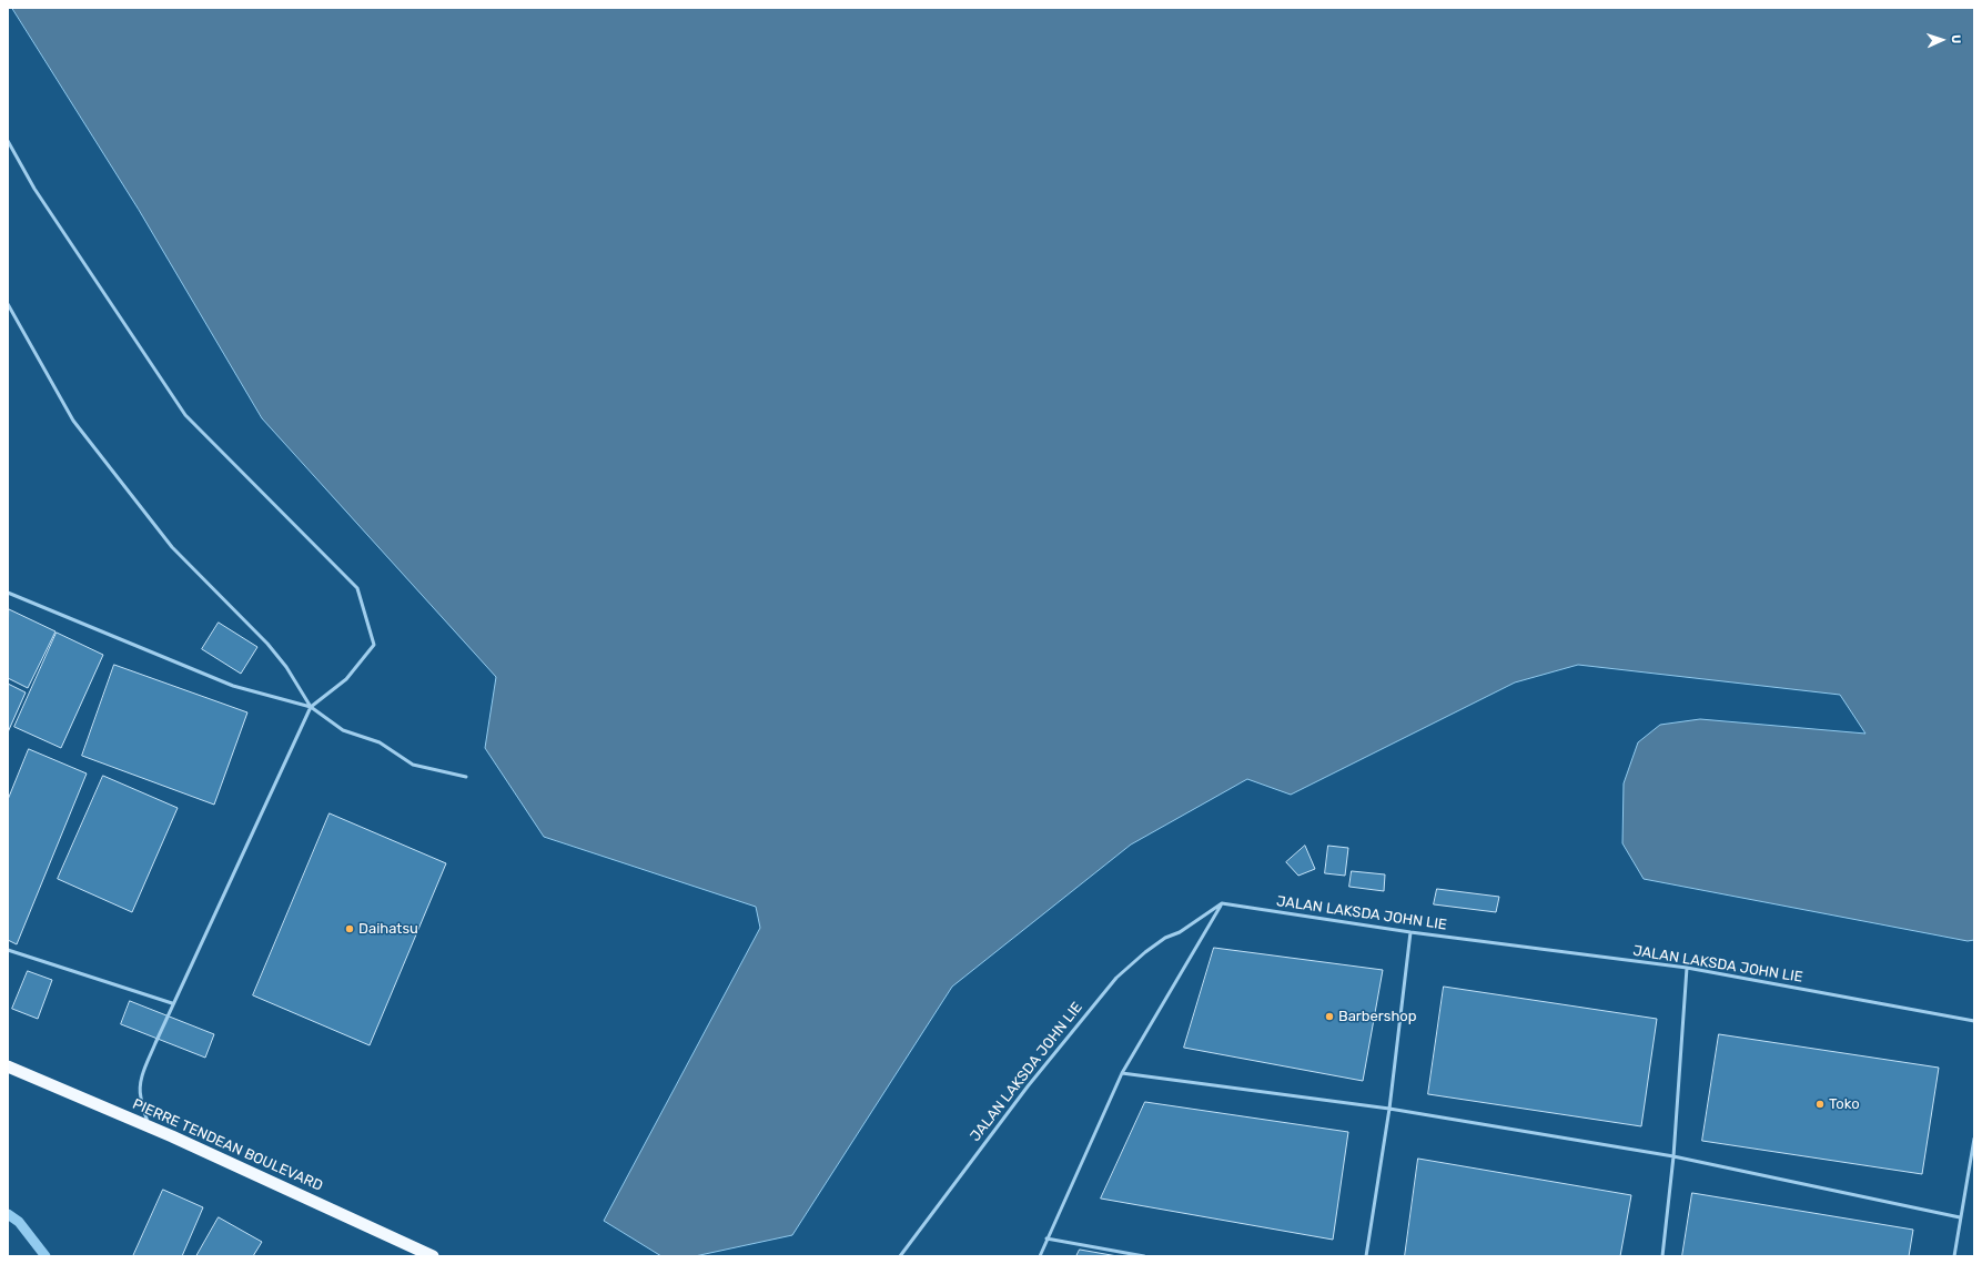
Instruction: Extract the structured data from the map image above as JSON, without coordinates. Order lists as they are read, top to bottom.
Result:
{
  "streets": {
    "highway": ["PIERRE TENDEAN BOULEVARD"],
    "lane": ["JALAN LAKSDA JOHN LIE"]
  },
  "places": ["Daihatsu", "Barbershop", "Toko"],
  "north": "right"
}
